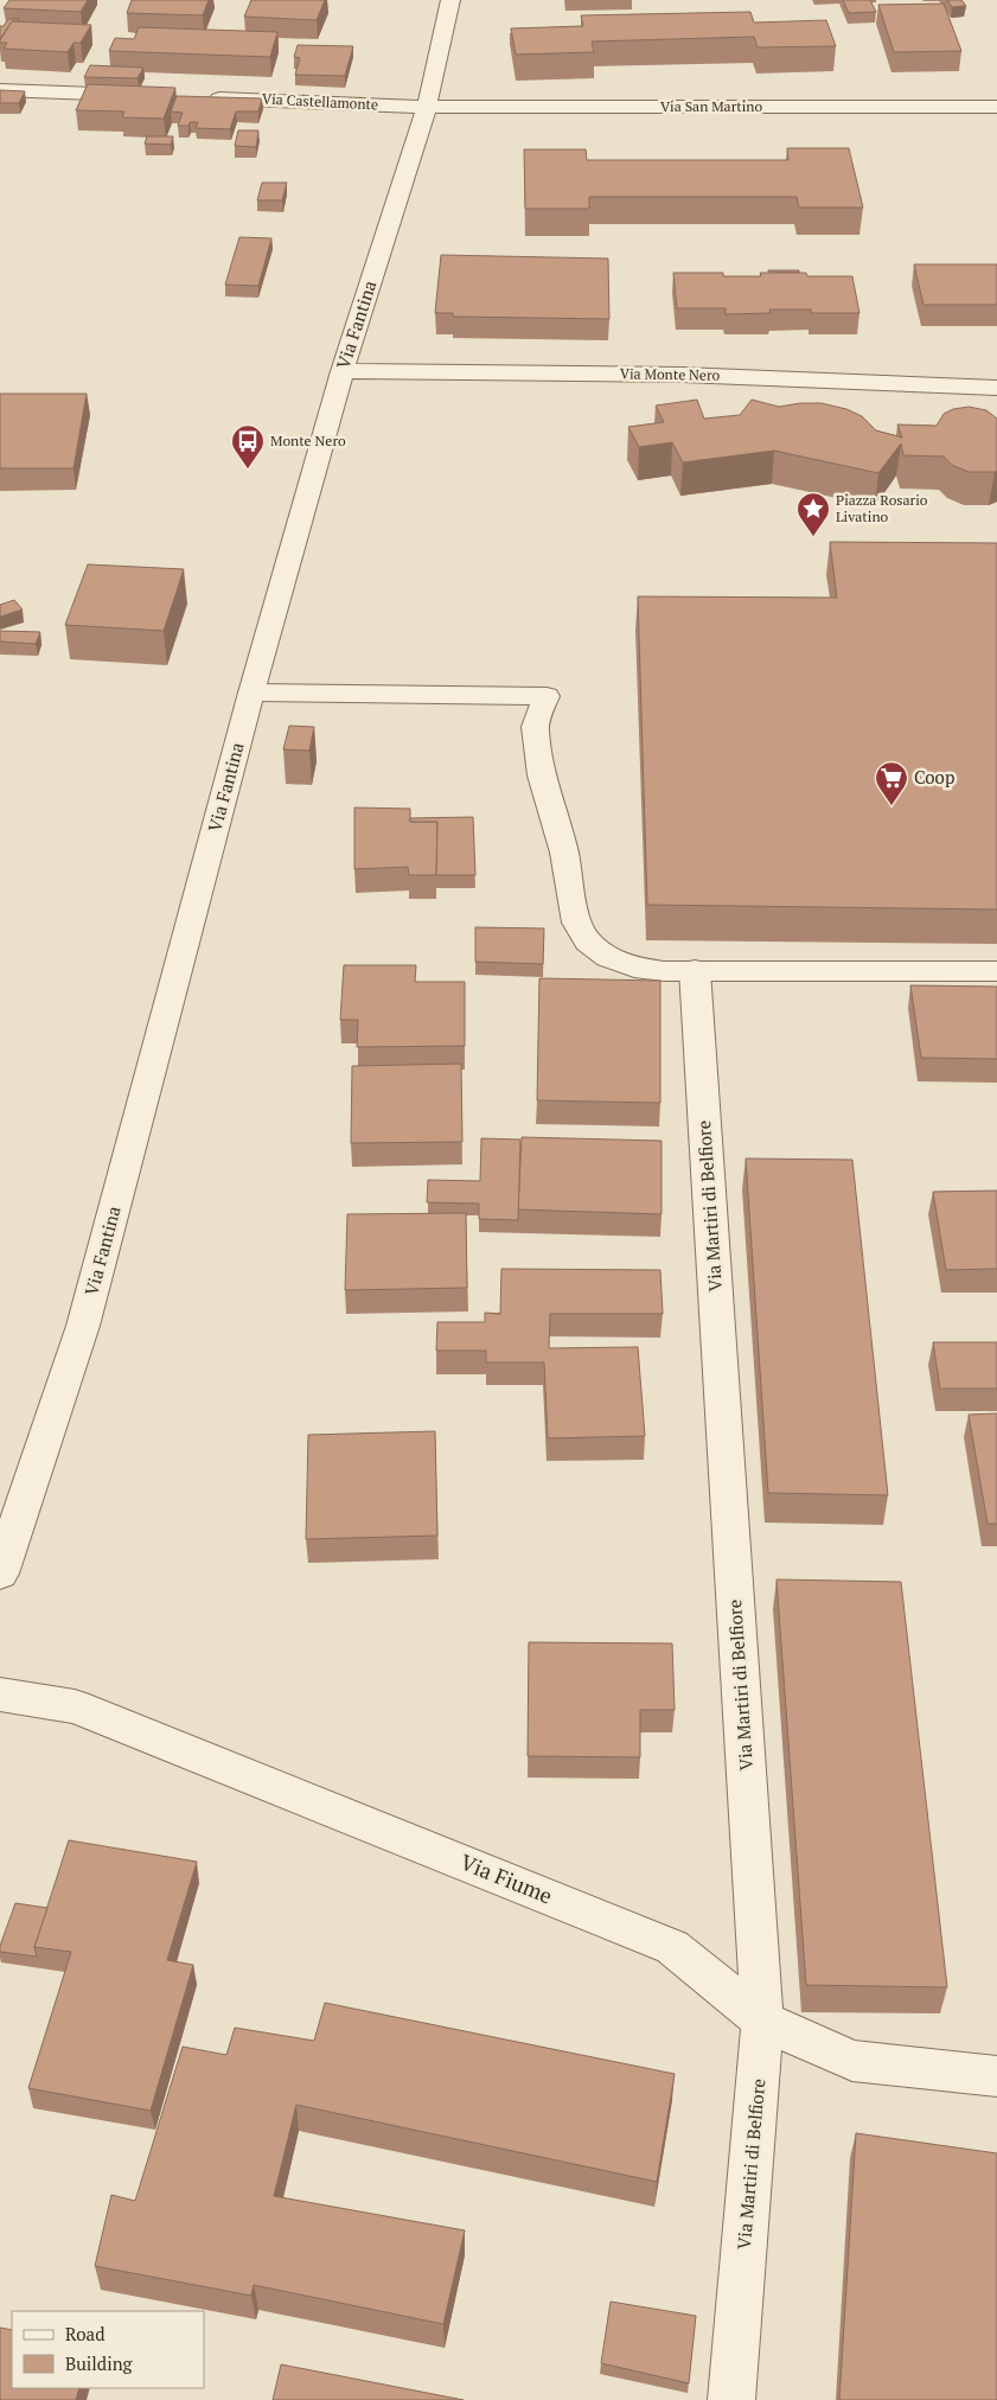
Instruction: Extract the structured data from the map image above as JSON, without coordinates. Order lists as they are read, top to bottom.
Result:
{
  "streets": {
    "street": [
      "Via Castellamonte",
      "Via San Martino",
      "Via Fantina",
      "Via Monte Nero",
      "Via Martiri di Belfiore",
      "Via Fiume"
    ]
  },
  "crossings": [
    ["Via Castellamonte", "Via San Martino"],
    ["Via Castellamonte", "Via Fantina"],
    ["Via San Martino", "Via Fantina"],
    ["Via Fantina", "Via Monte Nero"],
    ["Via Martiri di Belfiore", "Via Fiume"]
  ],
  "places": {
    "bus stop": ["Monte Nero"],
    "place": ["Piazza Rosario Livatino"],
    "supermarket": ["Coop"]
  },
  "legend": ["Road", "Building"]
}
